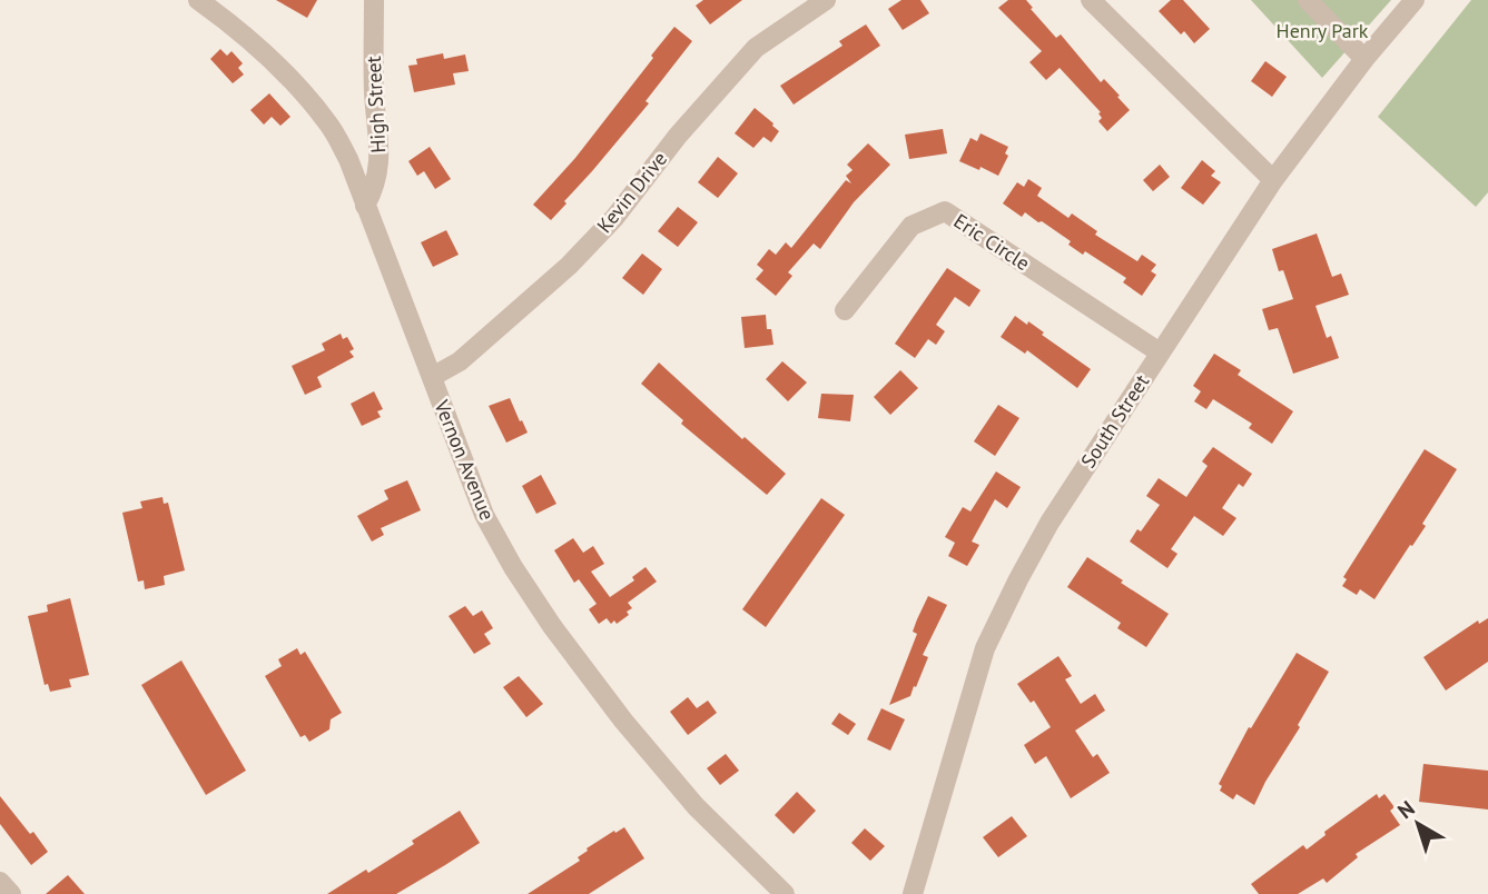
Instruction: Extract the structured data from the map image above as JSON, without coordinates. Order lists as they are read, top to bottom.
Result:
{
  "streets": {
    "street": [
      "High Street",
      "Kevin Drive",
      "Eric Circle",
      "South Street",
      "Vernon Avenue"
    ]
  },
  "crossings": [
    ["High Street", "Vernon Avenue"],
    ["Kevin Drive", "Vernon Avenue"],
    ["Eric Circle", "South Street"]
  ],
  "parks": ["Henry Park"],
  "north": "top left"
}
